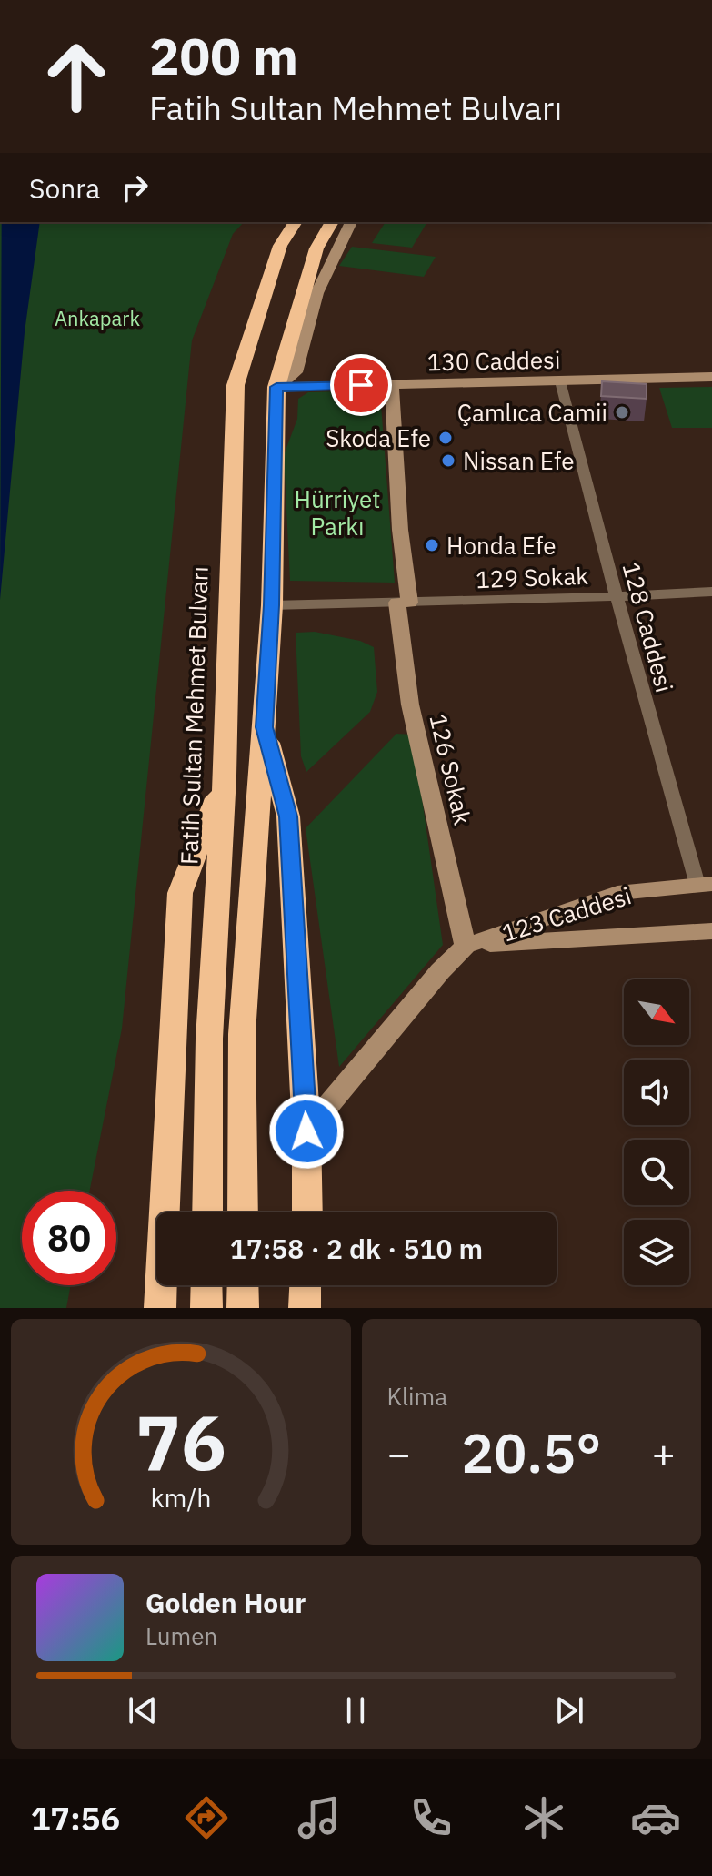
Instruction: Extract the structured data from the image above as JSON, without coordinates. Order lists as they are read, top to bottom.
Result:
{
  "streets": {
    "highway": ["Fatih Sultan Mehmet Bulvarı"],
    "street": [
      "130 Caddesi",
      "129 Sokak",
      "128 Caddesi",
      "126 Sokak",
      "123 Caddesi"
    ]
  },
  "crossings": [
    ["130 Caddesi", "128 Caddesi"],
    ["130 Caddesi", "126 Sokak"],
    ["129 Sokak", "128 Caddesi"],
    ["129 Sokak", "126 Sokak"],
    ["128 Caddesi", "123 Caddesi"],
    ["126 Sokak", "123 Caddesi"]
  ],
  "parks": ["Ankapark", "Hürriyet Parkı"],
  "places": [
    "Çamlıca Camii",
    "Skoda Efe",
    "Nissan Efe",
    "Honda Efe"
  ],
  "north": "bottom right",
  "page": {
    "turn": ["200 m", "Fatih Sultan Mehmet Bulvarı"],
    "then": "Sonra",
    "limit": "80",
    "trip": "17:58 · 2 dk · 510 m",
    "tile": "Klima",
    "heat": ["−", "20.5°", "+"],
    "song": ["Golden Hour", "Lumen"],
    "tabs": "17:56",
    "gauge": ["76", "km/h"]
  }
}
